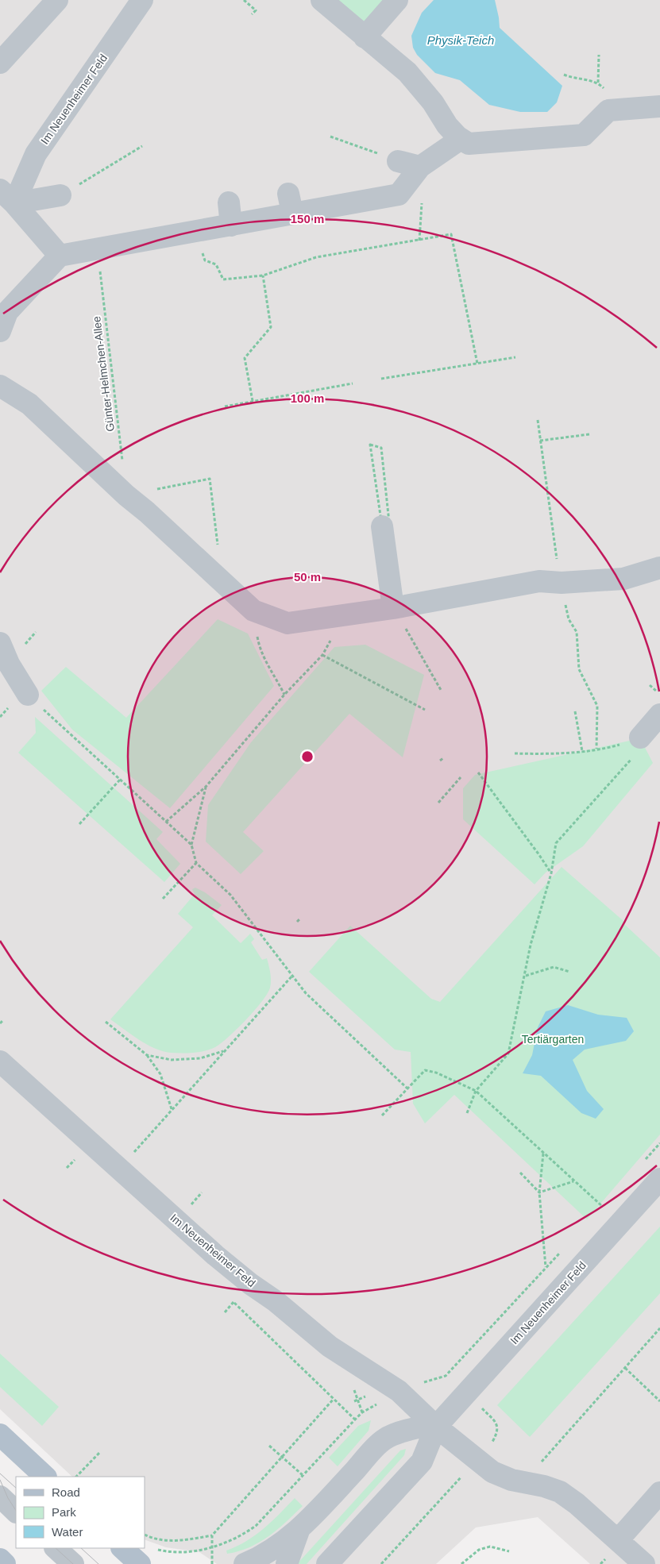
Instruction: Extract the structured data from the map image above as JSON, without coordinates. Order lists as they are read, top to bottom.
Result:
{
  "streets": {
    "street": ["Im Neuenheimer Feld"],
    "path": ["Günter-Helmchen-Allee"]
  },
  "water": ["Physik-Teich"],
  "parks": ["Tertiärgarten"],
  "legend": ["Road", "Park", "Water"],
  "rings": ["150 m", "100 m", "50 m"]
}
